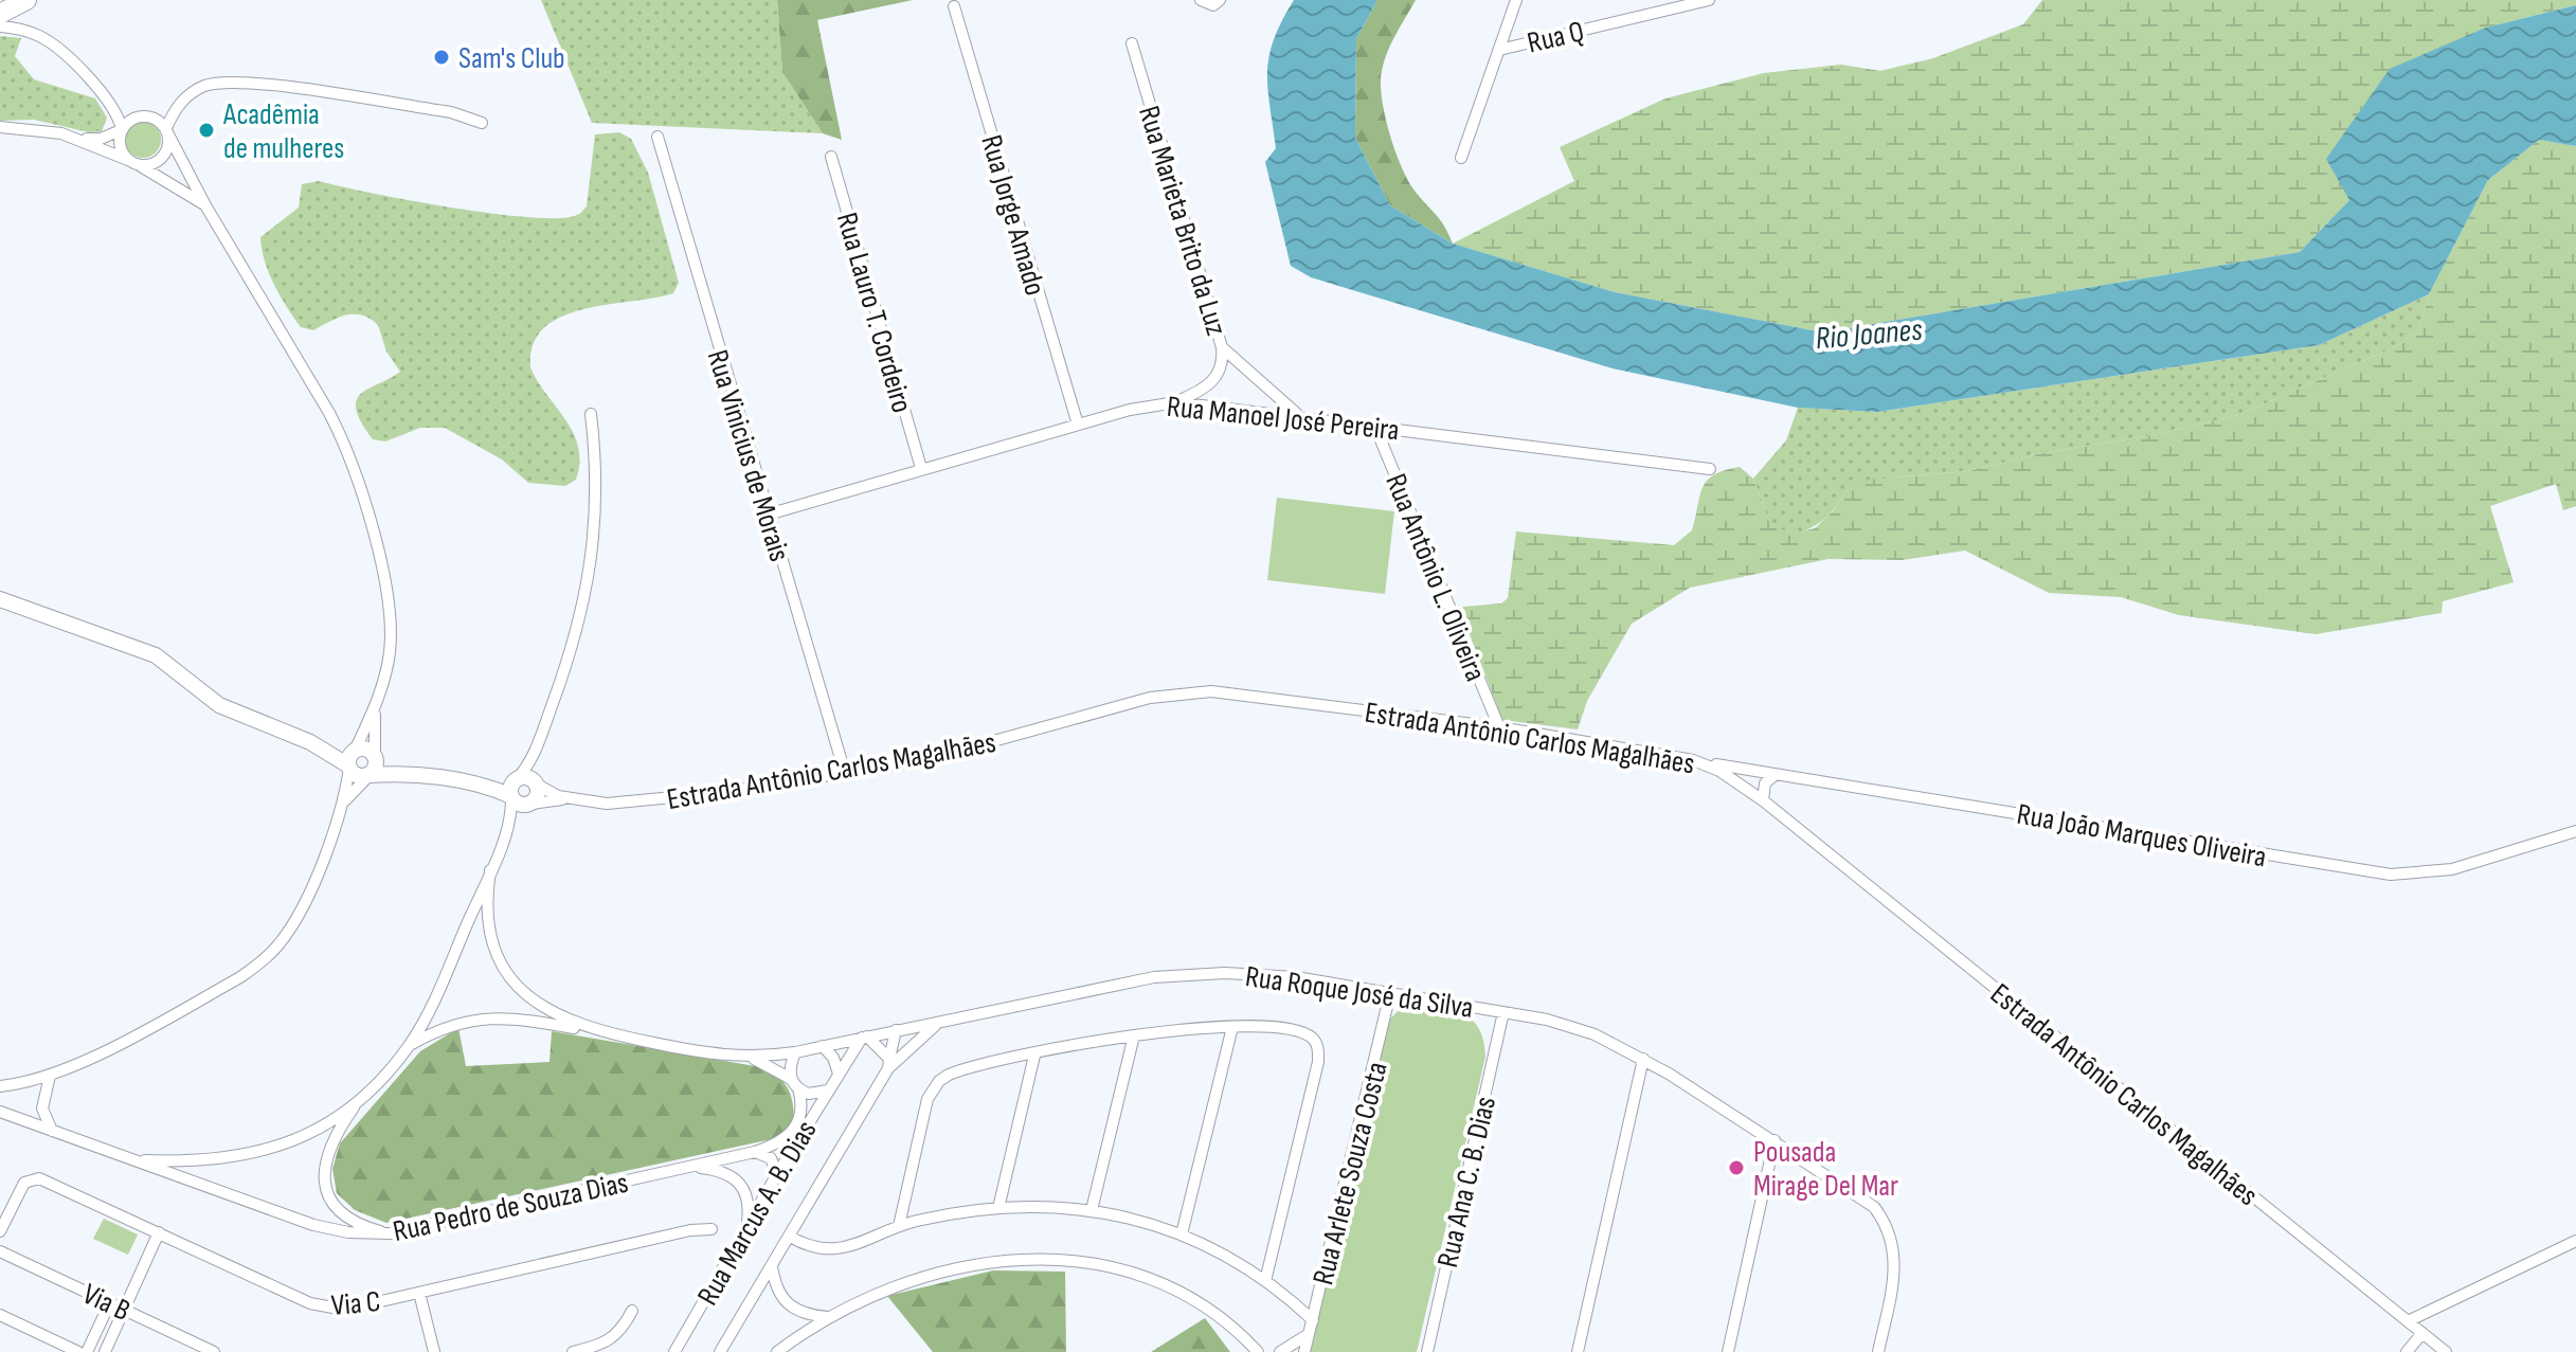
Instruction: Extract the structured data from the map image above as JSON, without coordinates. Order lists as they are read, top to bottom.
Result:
{
  "streets": {
    "street": [
      "Rua Q",
      "Rua Jorge Amado",
      "Rua Marieta Brito da Luz",
      "Rua Lauro T. Cordeiro",
      "Rua Manoel José Pereira",
      "Rua Vinicius de Morais",
      "Rua Antônio L. Oliveira",
      "Estrada Antônio Carlos Magalhães",
      "Rua João Marques Oliveira",
      "Rua Roque José da Silva",
      "Rua Arlete Souza Costa",
      "Rua Ana C. B. Dias",
      "Rua Pedro de Souza Dias",
      "Rua Marcus A. B. Dias",
      "Via B",
      "Via C"
    ]
  },
  "crossings": [
    ["Rua Jorge Amado", "Rua Manoel José Pereira"],
    ["Rua Marieta Brito da Luz", "Rua Manoel José Pereira"],
    ["Rua Lauro T. Cordeiro", "Rua Manoel José Pereira"],
    ["Rua Manoel José Pereira", "Rua Vinicius de Morais"],
    ["Rua Manoel José Pereira", "Rua Antônio L. Oliveira"],
    ["Rua Vinicius de Morais", "Estrada Antônio Carlos Magalhães"],
    ["Rua Antônio L. Oliveira", "Estrada Antônio Carlos Magalhães"],
    ["Estrada Antônio Carlos Magalhães", "Rua João Marques Oliveira"],
    ["Rua Roque José da Silva", "Rua Arlete Souza Costa"],
    ["Rua Roque José da Silva", "Rua Ana C. B. Dias"],
    ["Rua Roque José da Silva", "Rua Pedro de Souza Dias"],
    ["Rua Roque José da Silva", "Rua Marcus A. B. Dias"],
    ["Rua Pedro de Souza Dias", "Rua Marcus A. B. Dias"]
  ],
  "water": ["Rio Joanes"],
  "places": ["Sam's Club", "Acadêmia de mulheres", "Pousada Mirage Del Mar"]
}
